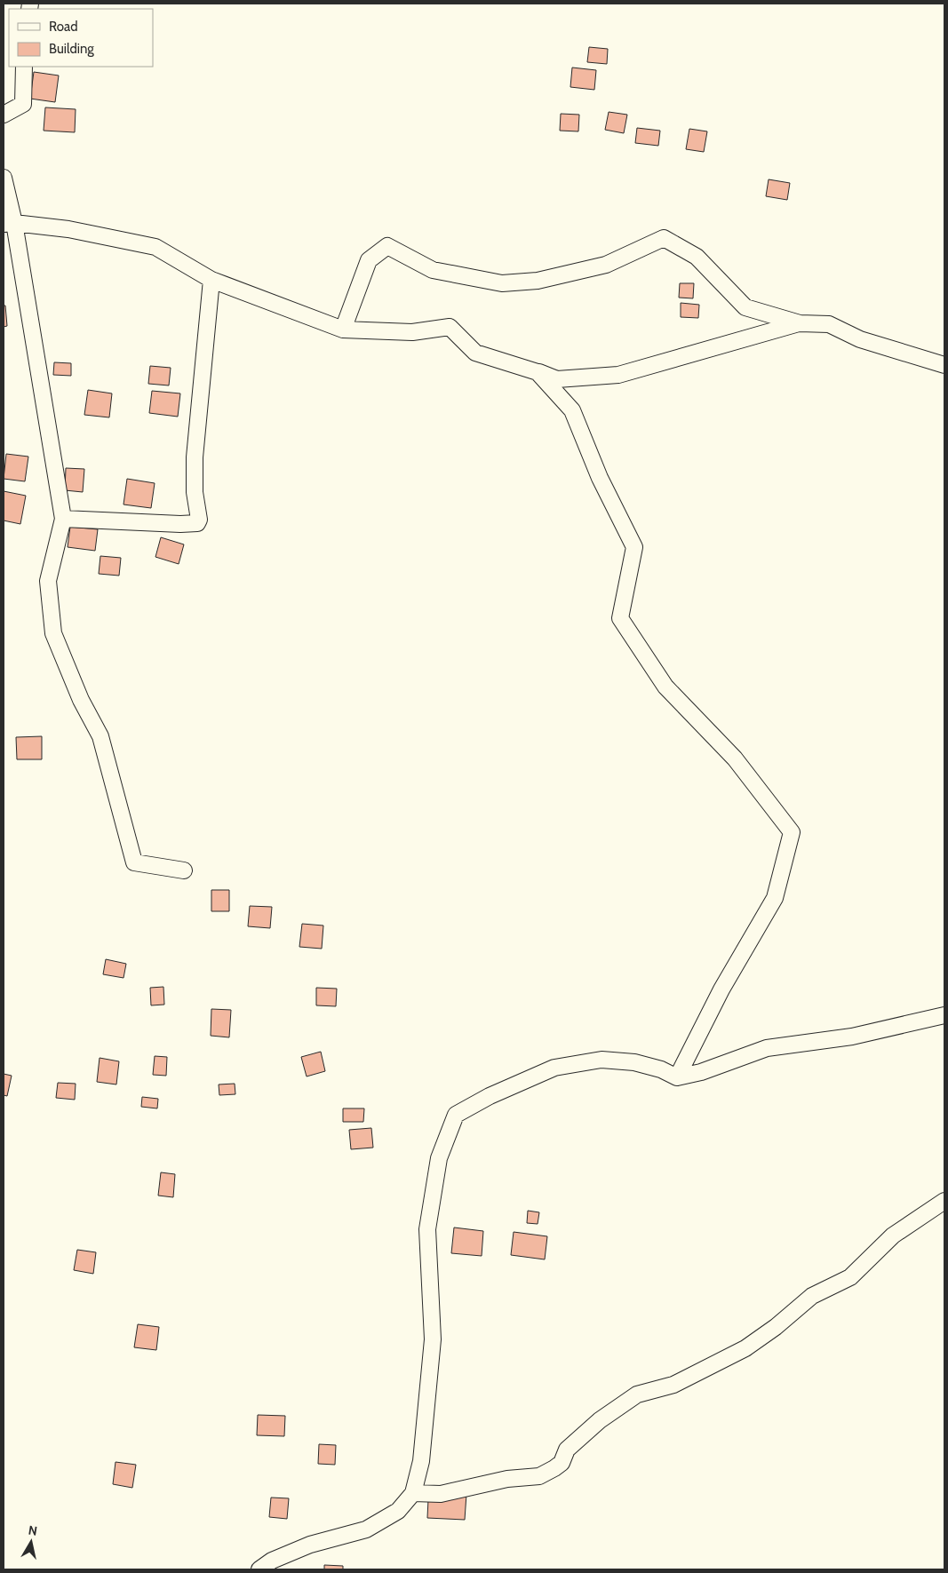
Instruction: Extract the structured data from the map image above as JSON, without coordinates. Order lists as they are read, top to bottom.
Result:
{
  "legend": ["Road", "Building"],
  "north": "top"
}
